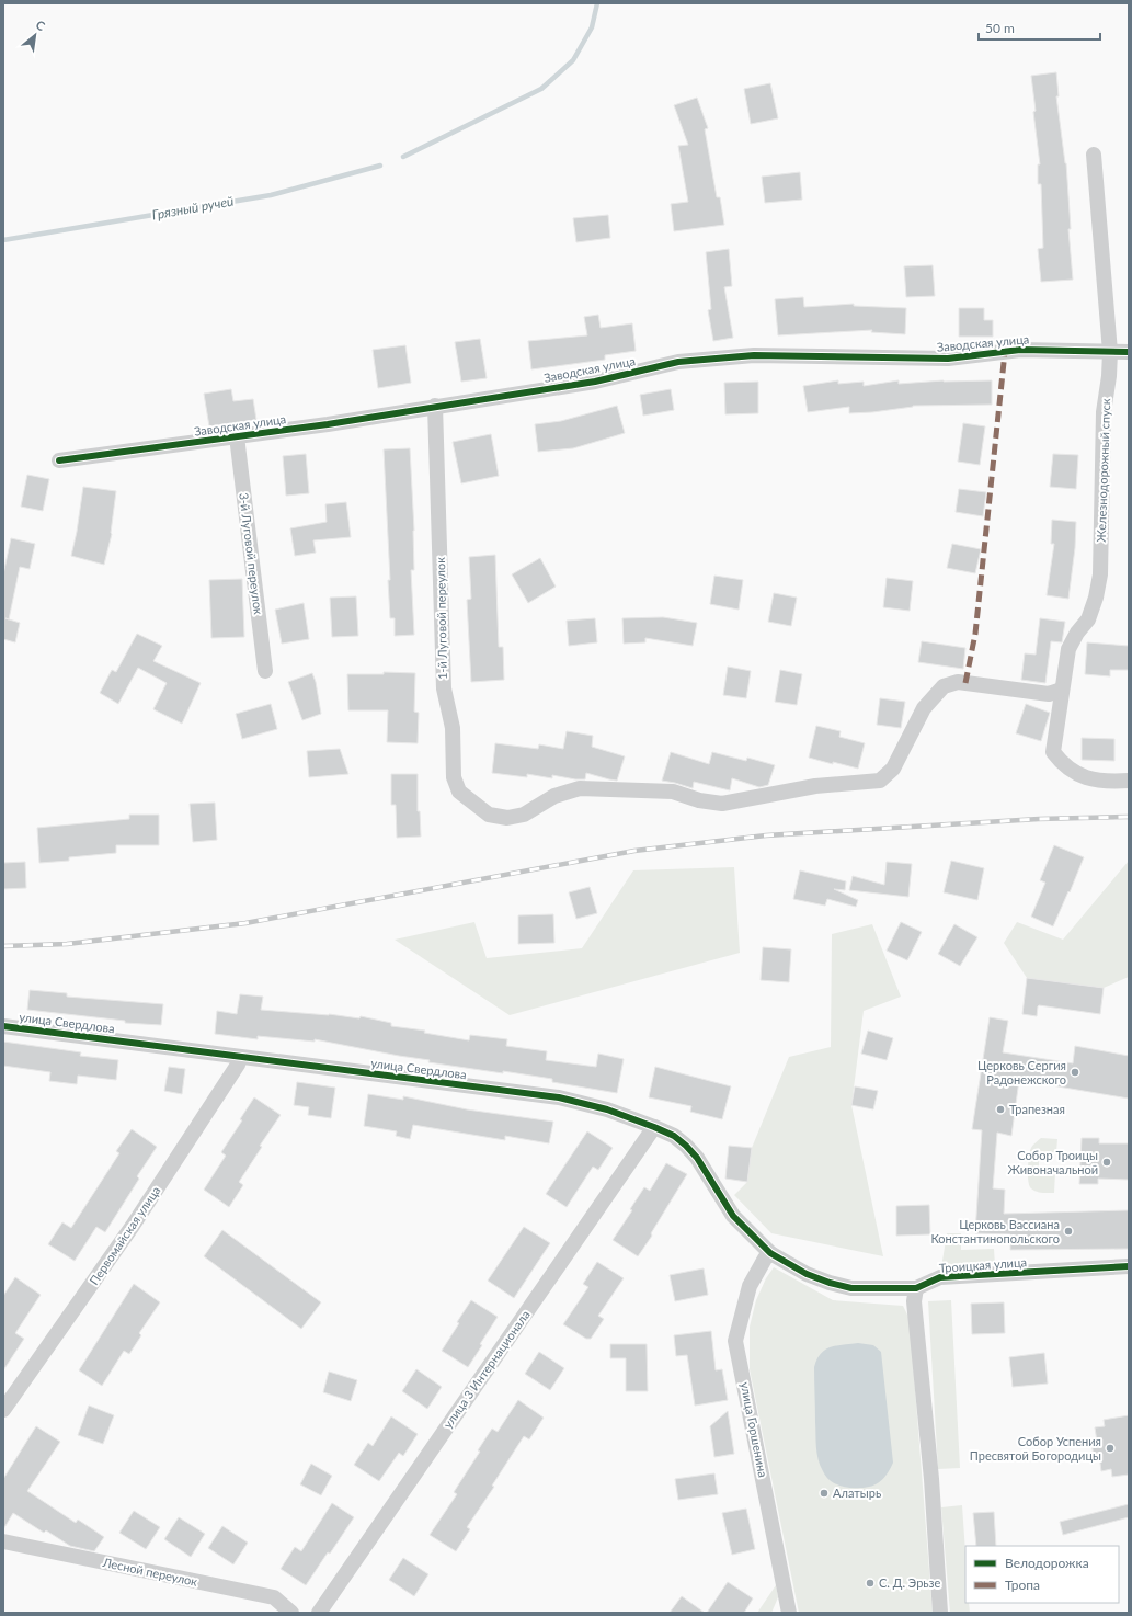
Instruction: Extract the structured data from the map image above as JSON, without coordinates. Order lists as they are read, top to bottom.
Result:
{
  "streets": {
    "street": [
      "Заводская улица",
      "Железнодорожный спуск",
      "3-й Луговой переулок",
      "1-й Луговой переулок",
      "улица Свердлова",
      "Первомайская улица",
      "Троицкая улица",
      "улица 3 Интернационала",
      "улица Горшенина",
      "Лесной переулок"
    ]
  },
  "crossings": [
    ["Заводская улица", "Железнодорожный спуск"],
    ["Заводская улица", "3-й Луговой переулок"],
    ["Заводская улица", "1-й Луговой переулок"],
    ["Железнодорожный спуск", "1-й Луговой переулок"],
    ["улица Свердлова", "Первомайская улица"],
    ["улица Свердлова", "Троицкая улица"],
    ["улица Свердлова", "улица 3 Интернационала"],
    ["улица Свердлова", "улица Горшенина"],
    ["Троицкая улица", "улица Горшенина"]
  ],
  "water": ["Грязный ручей"],
  "places": [
    "Церковь Сергия Радонежского",
    "Трапезная",
    "Собор Троицы Живоначальной",
    "Церковь Вассиана Константинопольского",
    "Собор Успения Пресвятой Богородицы",
    "Алатырь",
    "С. Д. Эрьзе"
  ],
  "legend": ["Велодорожка", "Тропа"],
  "scale_bar": "50 m",
  "north": "top right"
}
